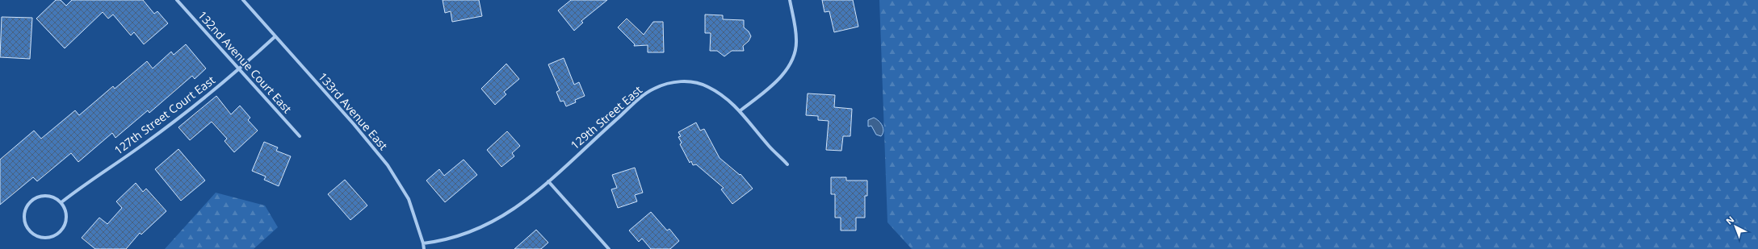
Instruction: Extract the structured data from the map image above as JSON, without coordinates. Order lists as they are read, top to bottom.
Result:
{
  "streets": {
    "street": [
      "132nd Avenue Court East",
      "133rd Avenue East",
      "127th Street Court East",
      "129th Street East"
    ]
  },
  "crossings": [
    ["132nd Avenue Court East", "127th Street Court East"],
    ["133rd Avenue East", "127th Street Court East"],
    ["133rd Avenue East", "129th Street East"]
  ],
  "north": "top left"
}
